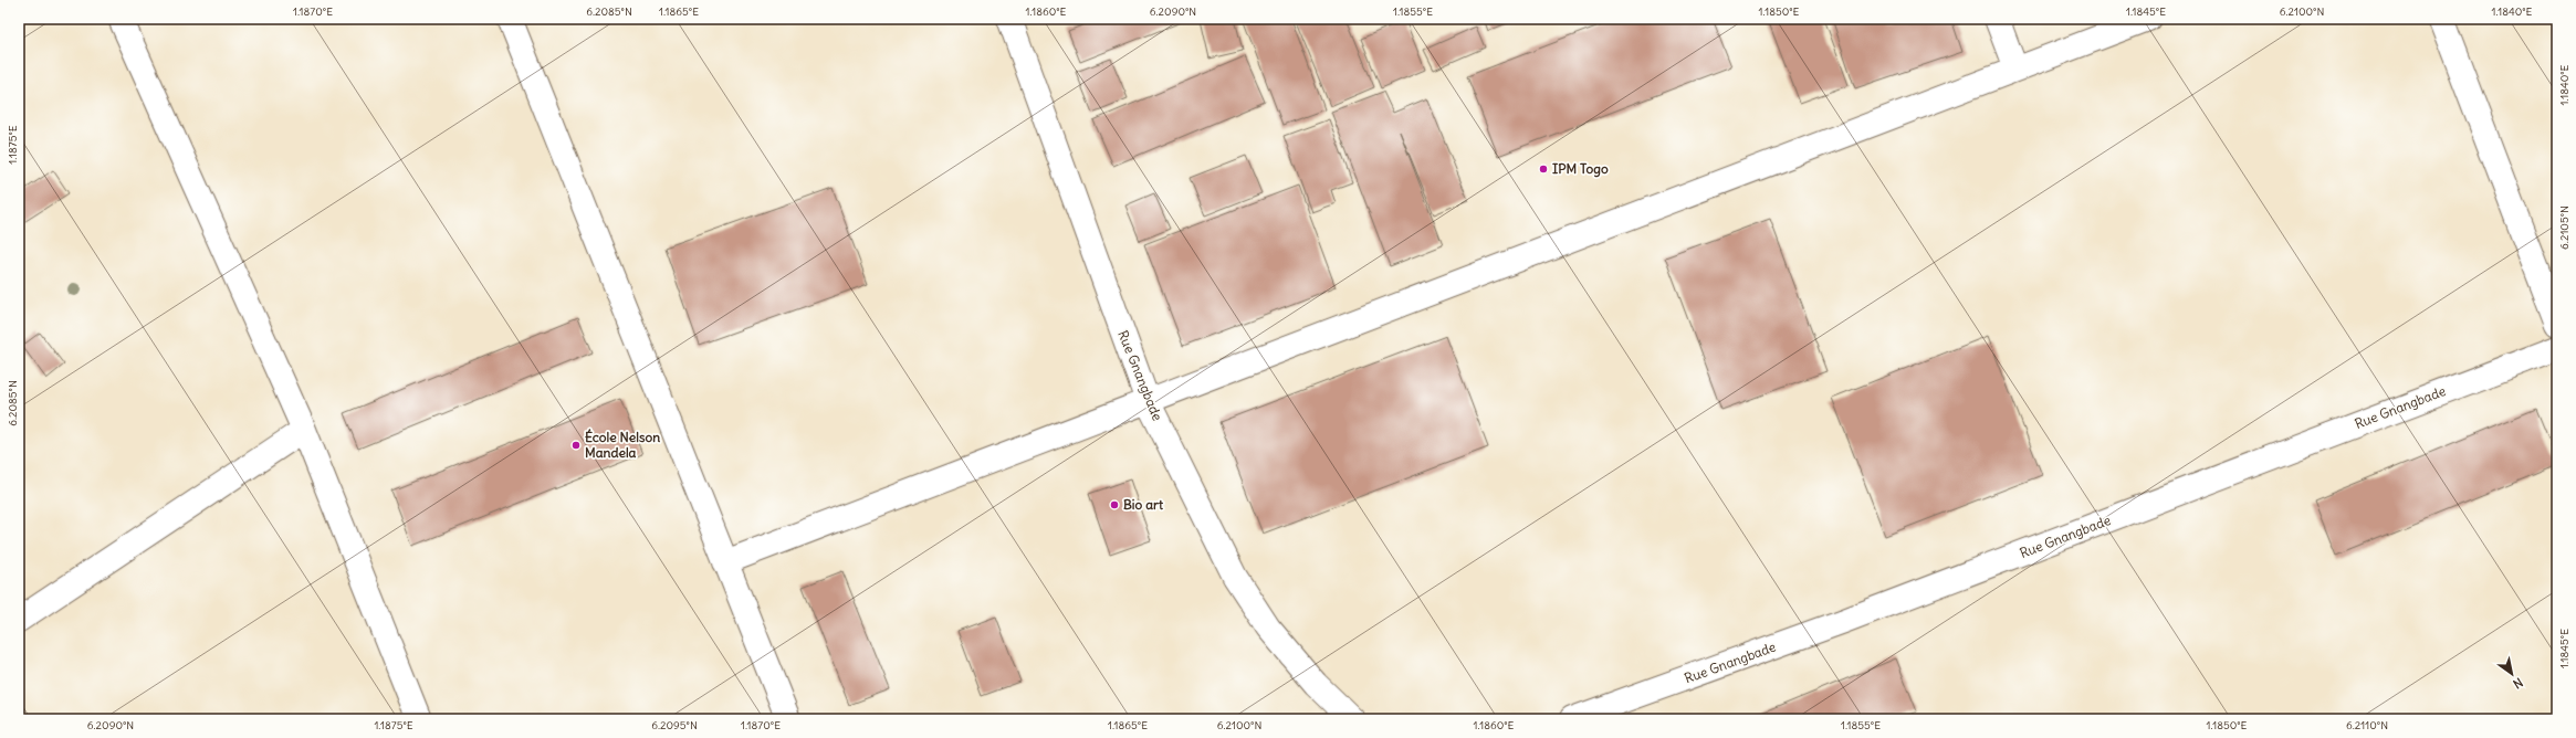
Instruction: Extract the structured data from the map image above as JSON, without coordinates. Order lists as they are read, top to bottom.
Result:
{
  "streets": {
    "street": ["Rue Gnangbade"]
  },
  "places": ["IPM Togo", "École Nelson Mandela", "Bio art"],
  "north": "bottom right",
  "coordinates": [
    "1.1870°E",
    "6.2085°N",
    "1.1865°E",
    "1.1860°E",
    "6.2090°N",
    "1.1855°E",
    "1.1850°E",
    "1.1845°E",
    "6.2100°N",
    "1.1840°E",
    "1.1875°E",
    "6.2105°N",
    "6.2095°N",
    "6.2110°N"
  ]
}
